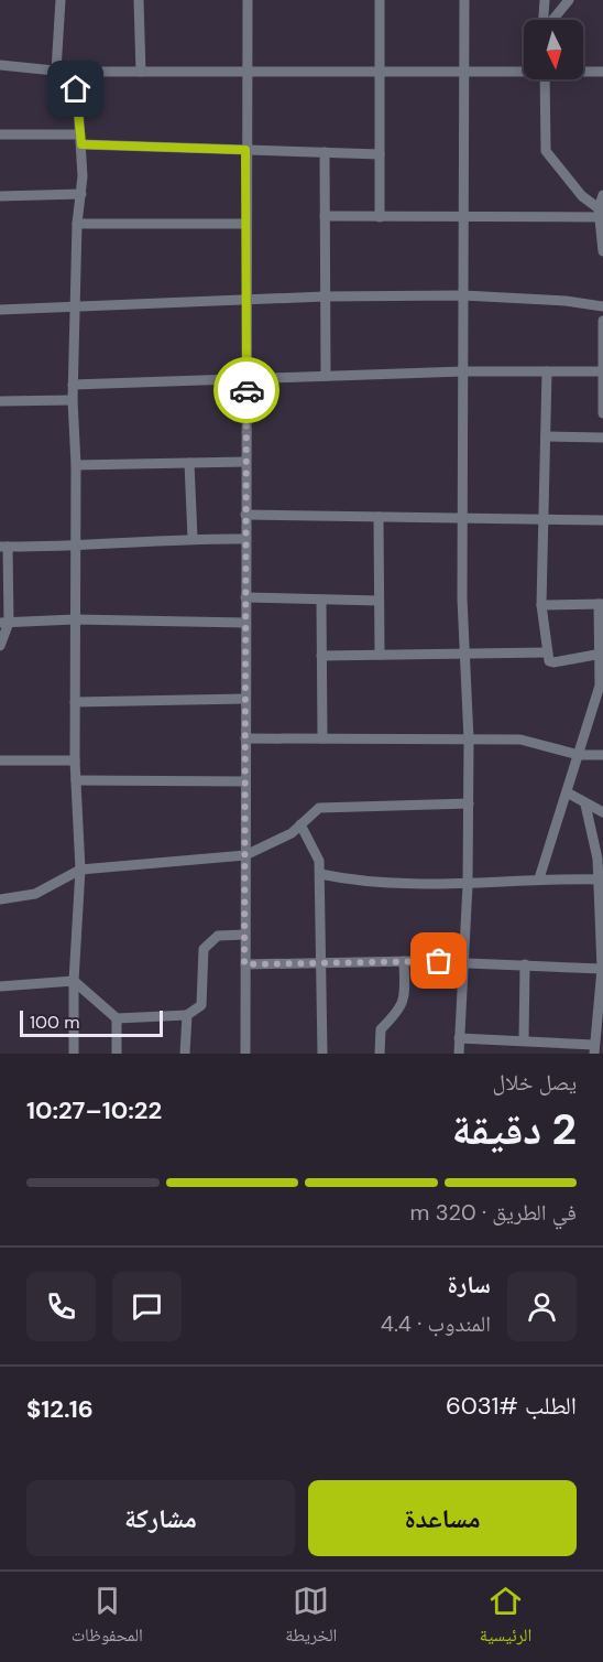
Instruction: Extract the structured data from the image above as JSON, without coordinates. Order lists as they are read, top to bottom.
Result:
{
  "scale_bar": "100 m",
  "north": "bottom",
  "page": {
    "scale": "100 m",
    "heading": ["2 دقيقة", "يصل خلال", "10:22–10:27"],
    "panel": [
      "سارة",
      "المندوب · 4.4",
      "الطلب #6031",
      "$12.16"
    ],
    "bar": "في الطريق · 320 m",
    "buttons": ["مساعدة", "مشاركة"],
    "tabs": ["الرئيسية", "الخريطة", "المحفوظات"]
  }
}
